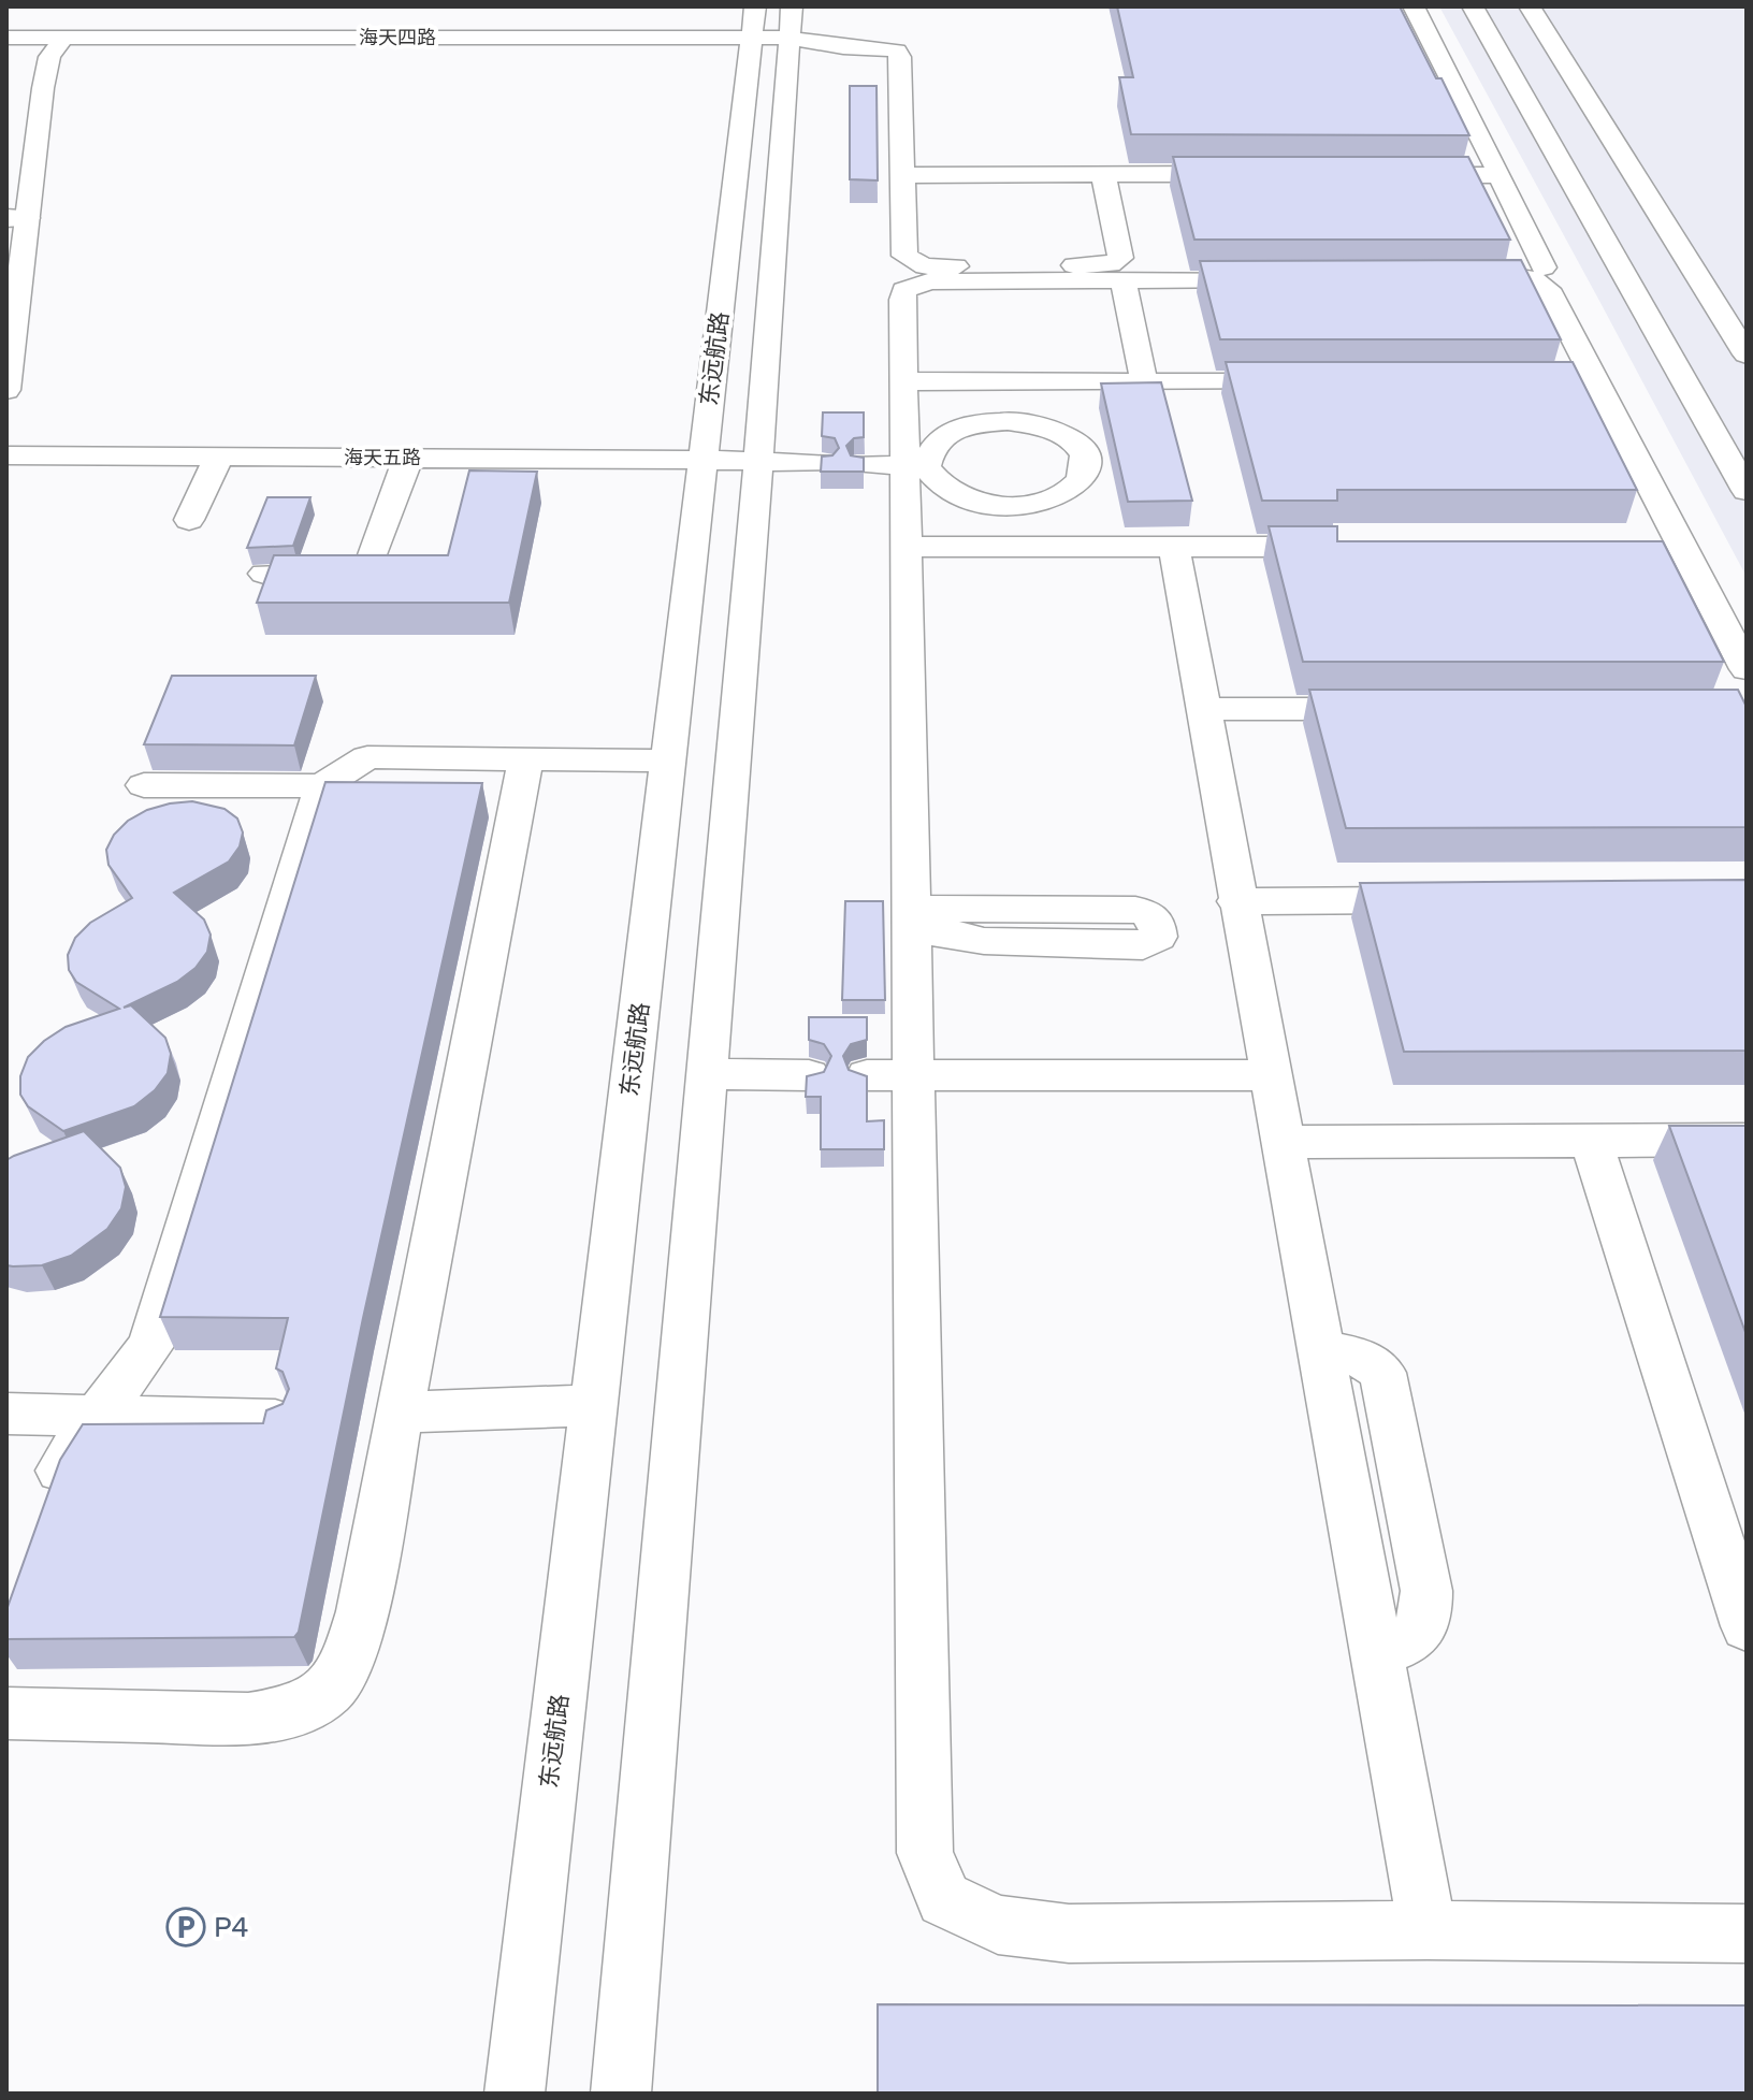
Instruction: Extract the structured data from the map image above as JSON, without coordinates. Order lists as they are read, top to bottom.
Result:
{
  "streets": {
    "street": ["海天四路", "东远航路", "海天五路"]
  },
  "crossings": [
    ["海天四路", "东远航路"],
    ["东远航路", "海天五路"]
  ],
  "places": {
    "parking": ["P4"]
  }
}
